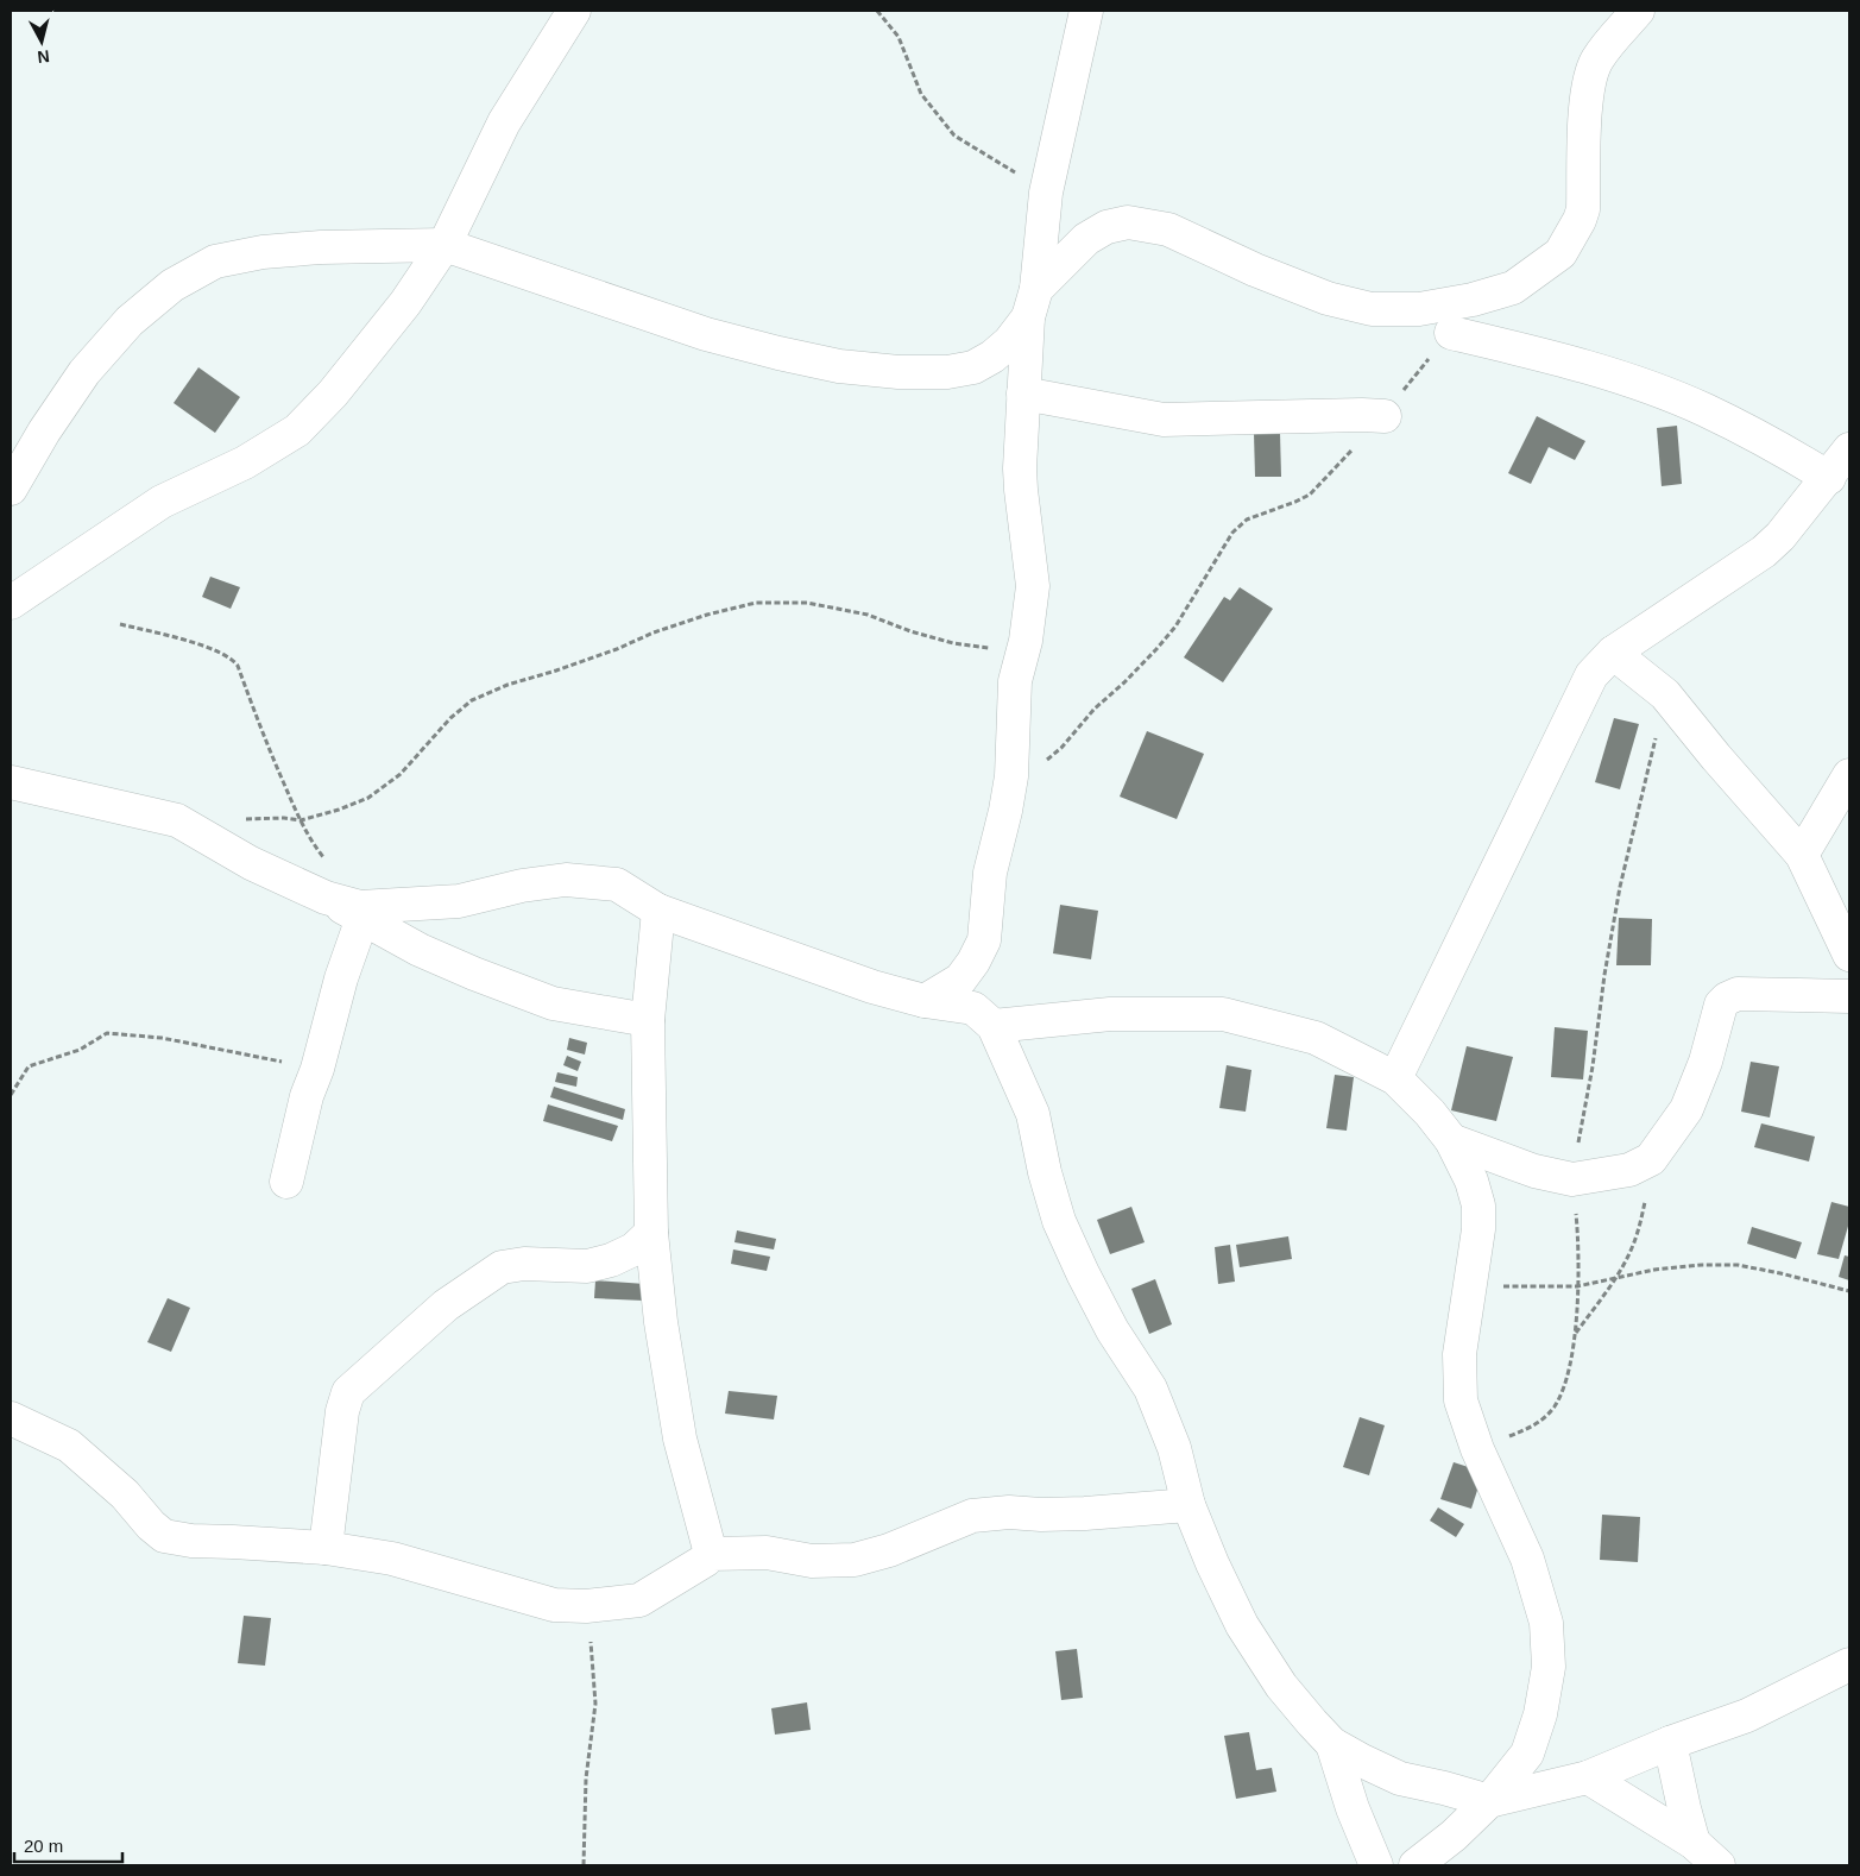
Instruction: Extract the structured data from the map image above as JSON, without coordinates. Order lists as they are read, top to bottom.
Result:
{
  "scale_bar": "20 m",
  "north": "bottom"
}
